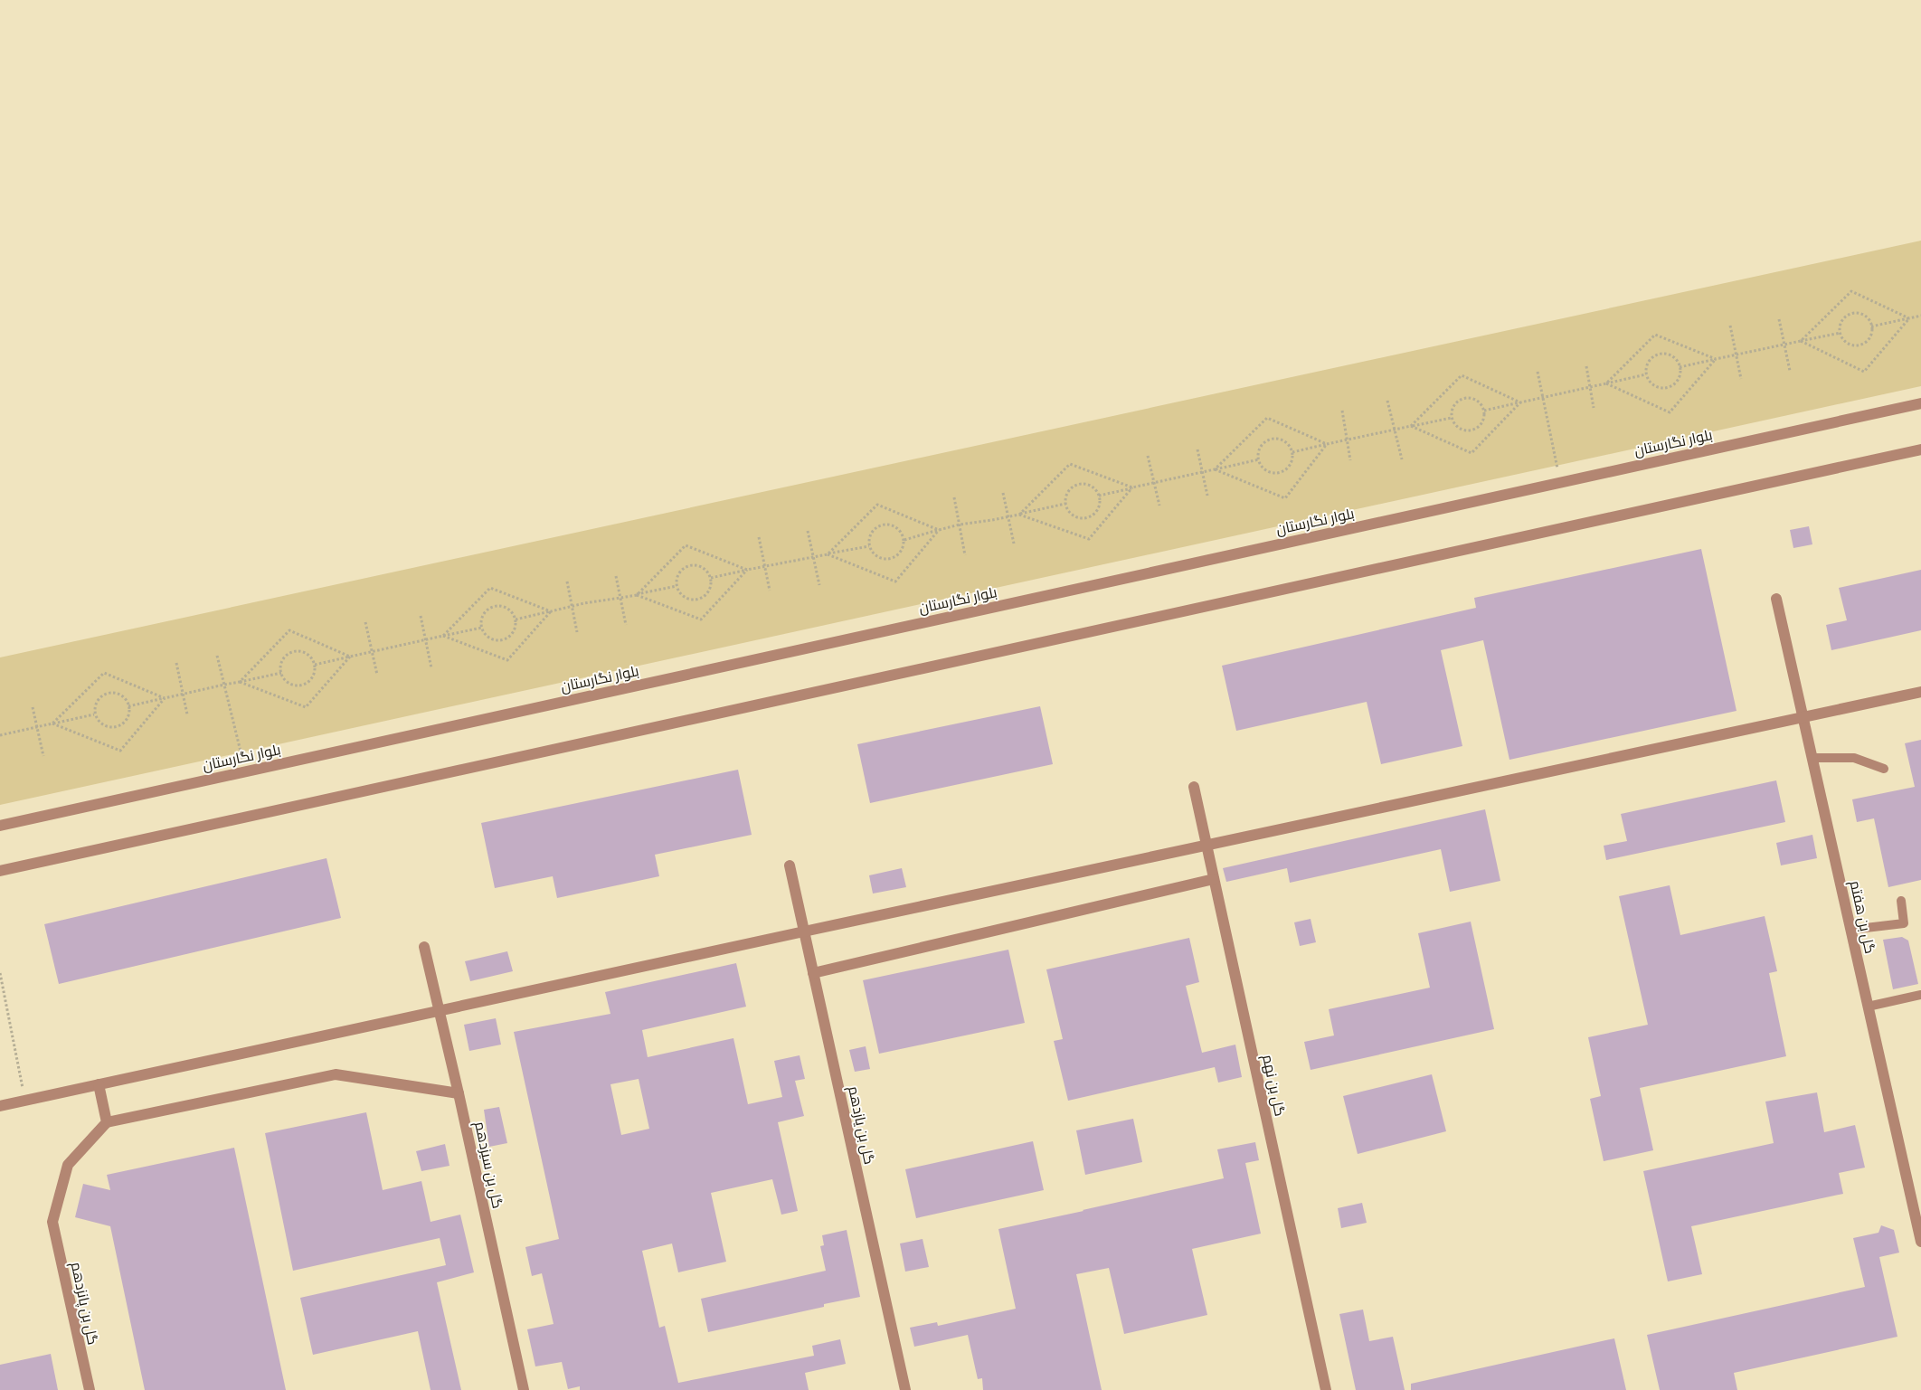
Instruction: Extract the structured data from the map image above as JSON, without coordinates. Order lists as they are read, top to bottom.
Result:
{
  "streets": {
    "street": [
      "بلوار نگارستان",
      "گل بن هفتم",
      "گل بن نهم",
      "گل بن یازدهم",
      "گل بن سیزدهم",
      "گل بن پانزدهم"
    ]
  }
}
